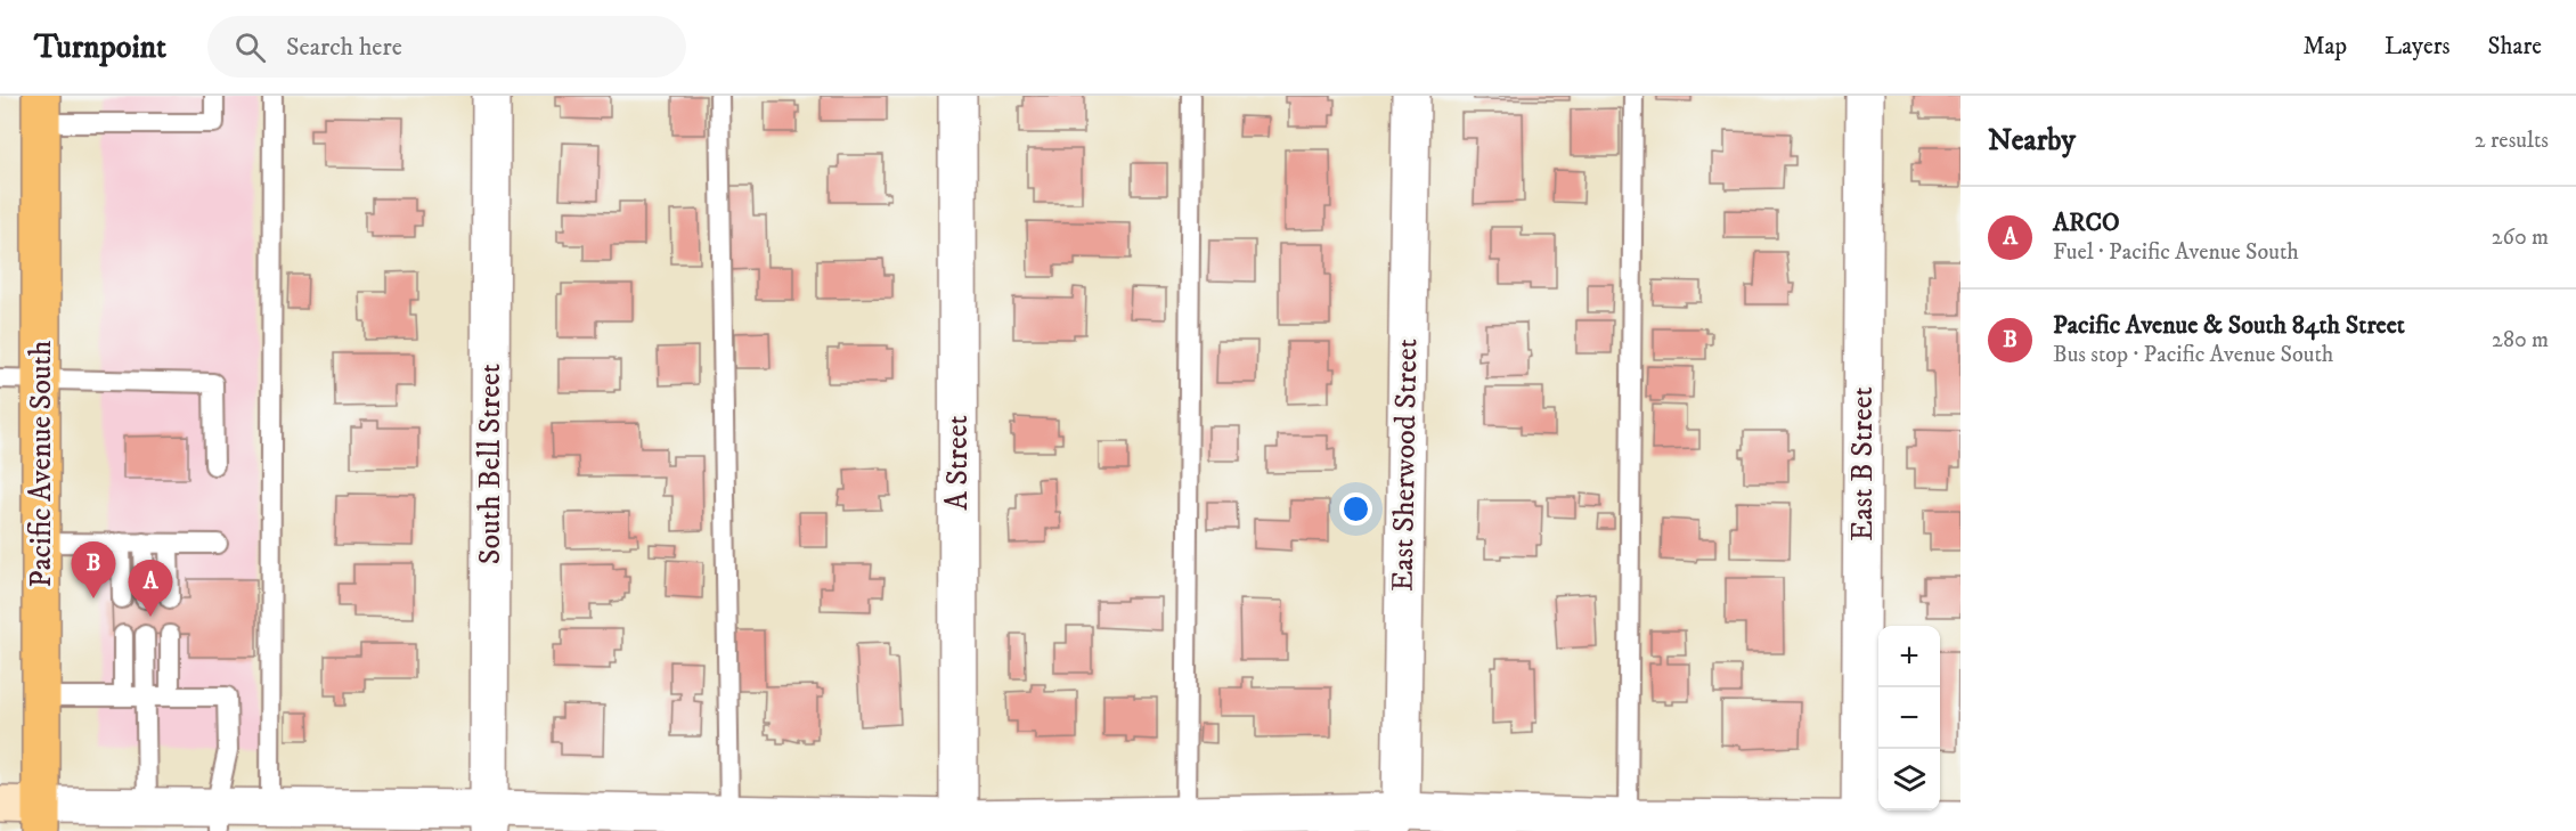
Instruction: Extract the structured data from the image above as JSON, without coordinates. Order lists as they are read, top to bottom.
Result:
{
  "streets": {
    "main road": ["Pacific Avenue South"],
    "street": [
      "A Street",
      "South Bell Street",
      "East B Street",
      "East Sherwood Street"
    ]
  },
  "page": {
    "header": "Turnpoint",
    "search": "Search here",
    "nav": ["Map", "Layers", "Share"],
    "heading": ["Nearby", "2 results"],
    "list": [
      {
        "mark": "A",
        "name": "ARCO",
        "note": "Fuel · Pacific Avenue South",
        "value": "260 m"
      },
      {
        "mark": "B",
        "name": "Pacific Avenue & South 84th Street",
        "note": "Bus stop · Pacific Avenue South",
        "value": "280 m"
      }
    ],
    "pins": ["B", "A"],
    "map_buttons": ["+", "−"]
  }
}
